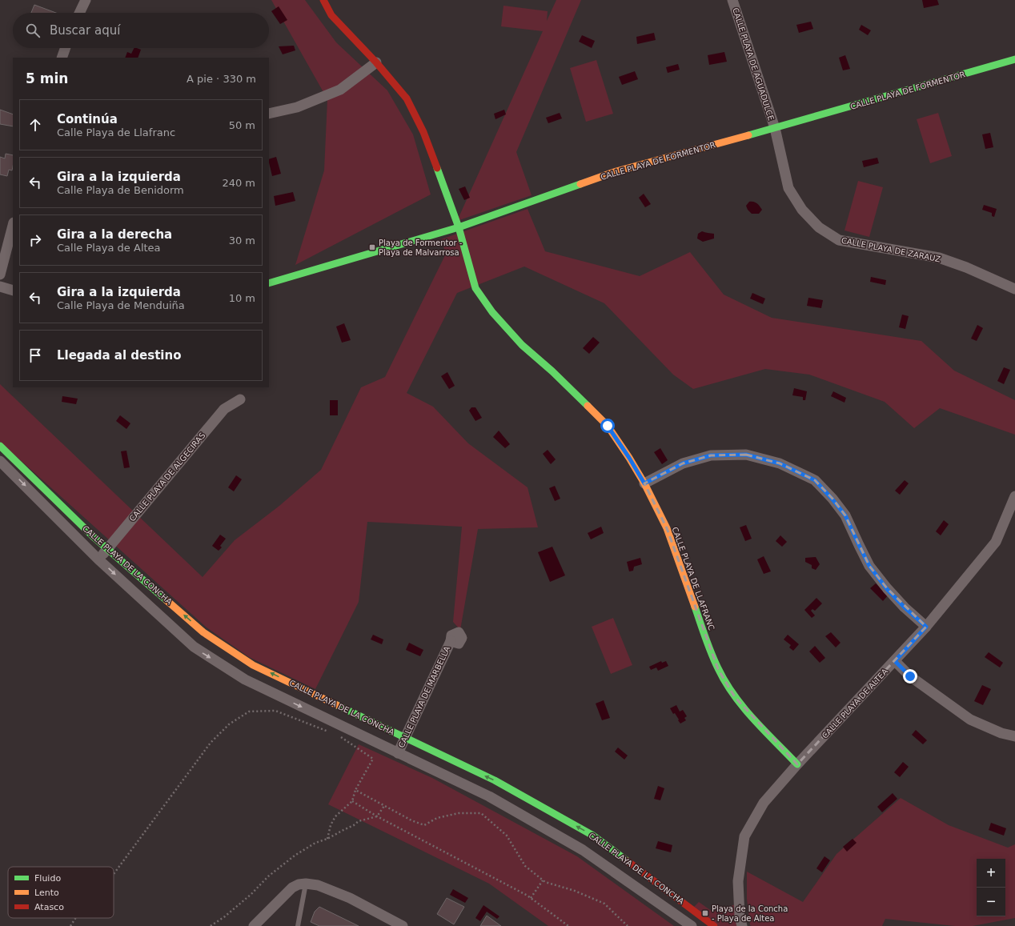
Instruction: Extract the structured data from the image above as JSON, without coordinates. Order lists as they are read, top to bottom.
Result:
{
  "streets": {
    "street": [
      "CALLE PLAYA DE AGUADULCE",
      "CALLE PLAYA DE FORMENTOR",
      "CALLE PLAYA DE ZARAUZ",
      "CALLE PLAYA DE ALGECIRAS",
      "CALLE PLAYA DE LA CONCHA",
      "CALLE PLAYA DE LLAFRANC",
      "CALLE PLAYA DE MARBELLA",
      "CALLE PLAYA DE ALTEA"
    ]
  },
  "crossings": [
    ["CALLE PLAYA DE AGUADULCE", "CALLE PLAYA DE FORMENTOR"],
    ["CALLE PLAYA DE AGUADULCE", "CALLE PLAYA DE ZARAUZ"],
    ["CALLE PLAYA DE FORMENTOR", "CALLE PLAYA DE ZARAUZ"],
    ["CALLE PLAYA DE FORMENTOR", "CALLE PLAYA DE LLAFRANC"],
    ["CALLE PLAYA DE ALGECIRAS", "CALLE PLAYA DE LA CONCHA"],
    ["CALLE PLAYA DE LA CONCHA", "CALLE PLAYA DE MARBELLA"],
    ["CALLE PLAYA DE LLAFRANC", "CALLE PLAYA DE ALTEA"]
  ],
  "places": {
    "transit": ["Playa de Formentor - Playa de Malvarrosa", "Playa de la Concha - Playa de Altea"]
  },
  "legend": ["Fluido", "Lento", "Atasco"],
  "page": {
    "search": "Buscar aquí",
    "heading": ["5 min", "A pie · 330 m"],
    "list": [
      ["Continúa", "Calle Playa de Llafranc", "50 m"],
      ["Gira a la izquierda", "Calle Playa de Benidorm", "240 m"],
      ["Gira a la derecha", "Calle Playa de Altea", "30 m"],
      ["Gira a la izquierda", "Calle Playa de Menduiña", "10 m"],
      "Llegada al destino"
    ],
    "map_buttons": ["+", "−"]
  }
}
